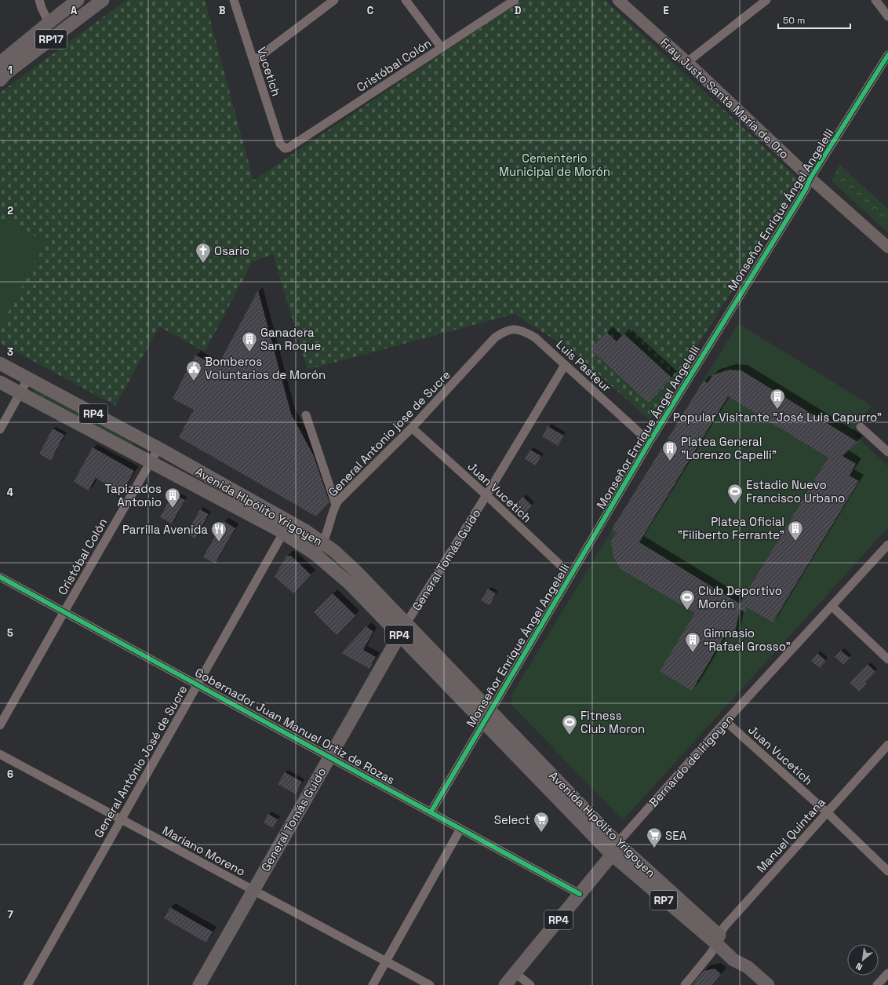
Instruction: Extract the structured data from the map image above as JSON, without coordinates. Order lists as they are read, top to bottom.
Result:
{
  "streets": {
    "main road": [
      "RP17",
      "RP4",
      "Avenida Hipólito Yrigoyen",
      "General Tomás Guido",
      "Bernardo de Irigoyen",
      "RP7"
    ],
    "street": [
      "Cristóbal Colón",
      "Vucetich",
      "Fray Justo Santa María de Oro",
      "Monseñor Enrique Ángel Angelelli",
      "Luis Pasteur",
      "General Antonio jose de Sucre",
      "Juan Vucetich",
      "Gobernador Juan Manuel Ortiz de Rozas",
      "General António José de Sucre",
      "Manuel Quintana",
      "Mariano Moreno"
    ]
  },
  "crossings": [
    ["Cristóbal Colón", "Vucetich"],
    ["Cristóbal Colón", "Avenida Hipólito Yrigoyen"],
    ["Cristóbal Colón", "Gobernador Juan Manuel Ortiz de Rozas"],
    ["Fray Justo Santa María de Oro", "Monseñor Enrique Ángel Angelelli"],
    ["Monseñor Enrique Ángel Angelelli", "Luis Pasteur"],
    ["Monseñor Enrique Ángel Angelelli", "Juan Vucetich"],
    ["Monseñor Enrique Ángel Angelelli", "Avenida Hipólito Yrigoyen"],
    ["Monseñor Enrique Ángel Angelelli", "Gobernador Juan Manuel Ortiz de Rozas"],
    ["Luis Pasteur", "General Antonio jose de Sucre"],
    ["Luis Pasteur", "General Tomás Guido"],
    ["General Antonio jose de Sucre", "Juan Vucetich"],
    ["General Antonio jose de Sucre", "Avenida Hipólito Yrigoyen"],
    ["Juan Vucetich", "General Tomás Guido"],
    ["Juan Vucetich", "Bernardo de Irigoyen"],
    ["Juan Vucetich", "Manuel Quintana"],
    ["Avenida Hipólito Yrigoyen", "General Tomás Guido"],
    ["Avenida Hipólito Yrigoyen", "Bernardo de Irigoyen"],
    ["Avenida Hipólito Yrigoyen", "General António José de Sucre"],
    ["Avenida Hipólito Yrigoyen", "Manuel Quintana"],
    ["General Tomás Guido", "Gobernador Juan Manuel Ortiz de Rozas"],
    ["General Tomás Guido", "Mariano Moreno"],
    ["Gobernador Juan Manuel Ortiz de Rozas", "Bernardo de Irigoyen"],
    ["Gobernador Juan Manuel Ortiz de Rozas", "General António José de Sucre"],
    ["General António José de Sucre", "Mariano Moreno"]
  ],
  "parks": ["Cementerio Municipal de Morón"],
  "places": {
    "church": ["Osario"],
    "building": [
      "Ganadera San Roque",
      "Popular Visitante \"José Luis Capurro\"",
      "Platea General \"Lorenzo Capelli\"",
      "Tapizados Antonio",
      "Platea Oficial \"Filiberto Ferrante\"",
      "Gimnasio \"Rafael Grosso\""
    ],
    "public building": ["Bomberos Voluntarios de Morón"],
    "sports": ["Estadio Nuevo Francisco Urbano", "Club Deportivo Morón", "Fitness Club Moron"],
    "restaurant": ["Parrilla Avenida"],
    "supermarket": ["Select", "SEA"]
  },
  "scale_bar": "50 m",
  "north": "bottom left",
  "grid": {
    "columns": [
      "A",
      "B",
      "C",
      "D",
      "E"
    ],
    "rows": [
      "1",
      "2",
      "3",
      "4",
      "5",
      "6",
      "7"
    ]
  }
}
